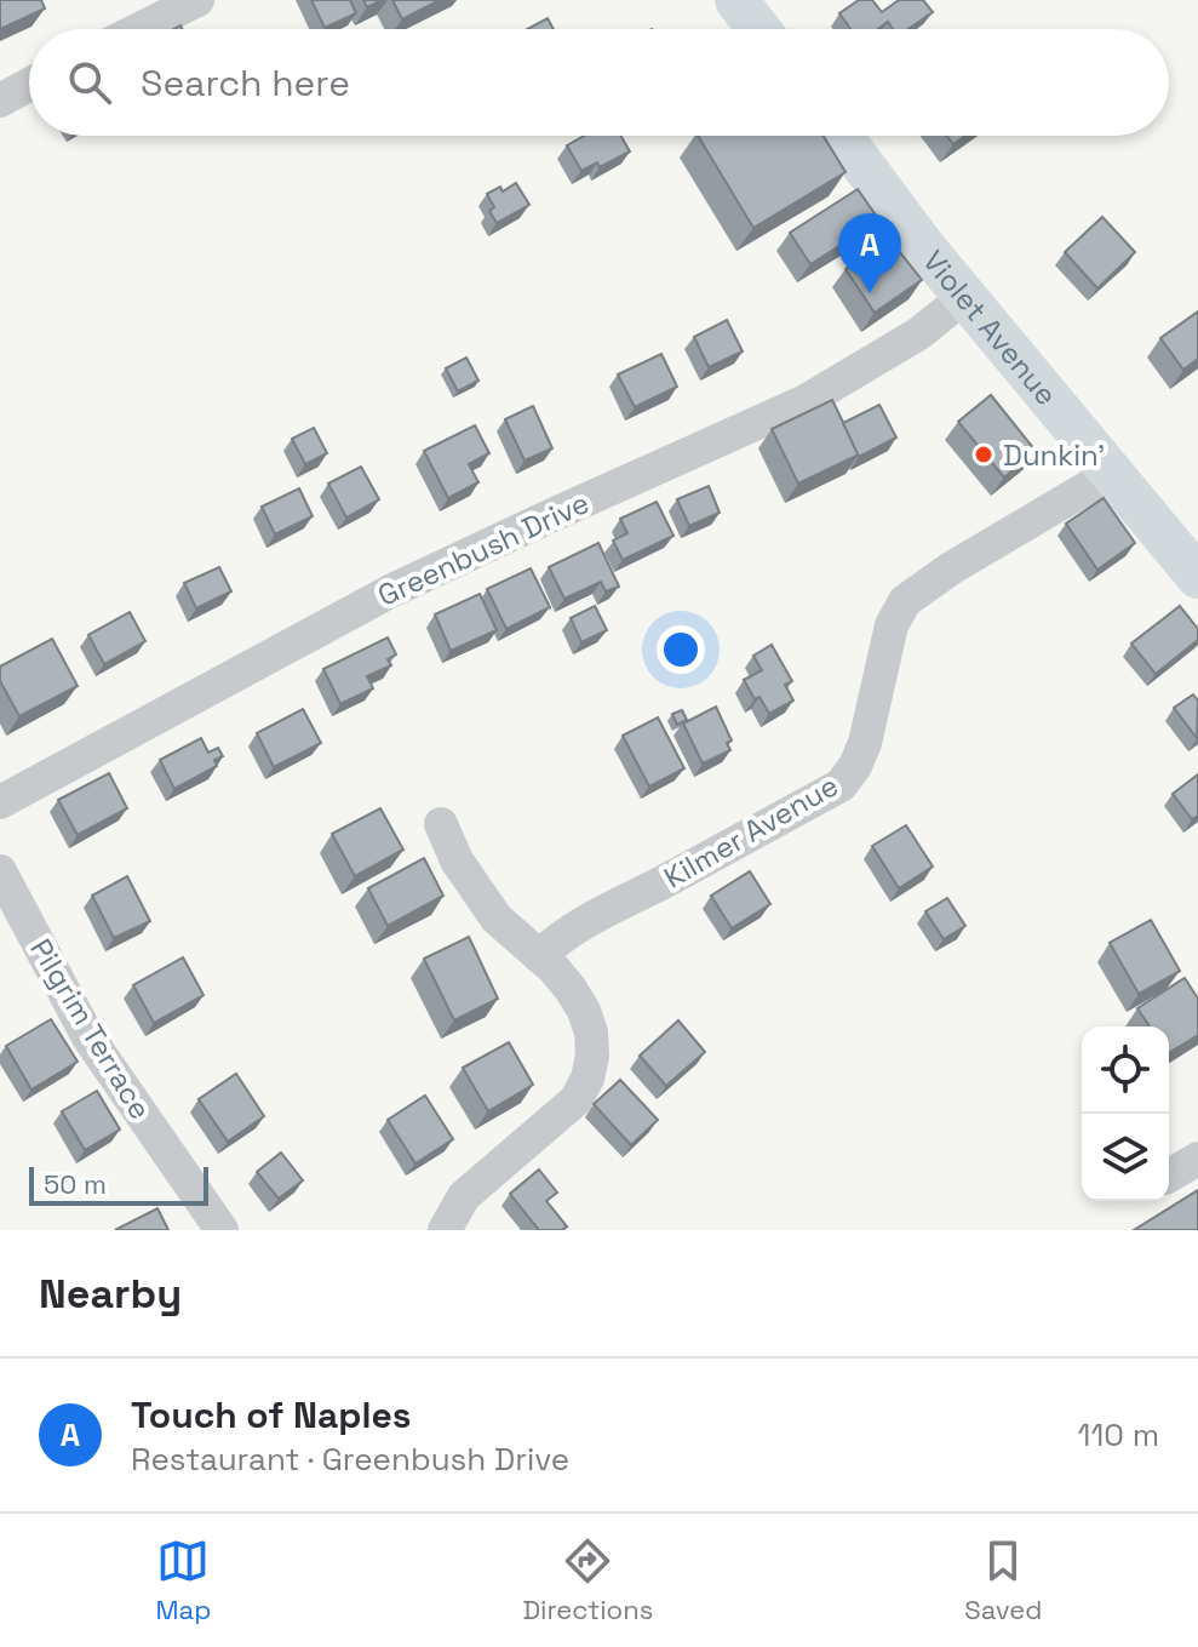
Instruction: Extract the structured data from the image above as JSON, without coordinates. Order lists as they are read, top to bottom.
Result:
{
  "streets": {
    "main road": ["Violet Avenue"],
    "street": ["Greenbush Drive", "Kilmer Avenue", "Pilgrim Terrace"]
  },
  "crossings": [
    ["Violet Avenue", "Greenbush Drive"],
    ["Violet Avenue", "Kilmer Avenue"]
  ],
  "places": ["Dunkin'"],
  "scale_bar": "50 m",
  "page": {
    "search": "Search here",
    "pins": "A",
    "scale": "50 m",
    "heading": "Nearby",
    "list": [
      {
        "mark": "A",
        "name": "Touch of Naples",
        "note": "Restaurant · Greenbush Drive",
        "value": "110 m"
      }
    ],
    "nav": ["Map", "Directions", "Saved"]
  }
}
